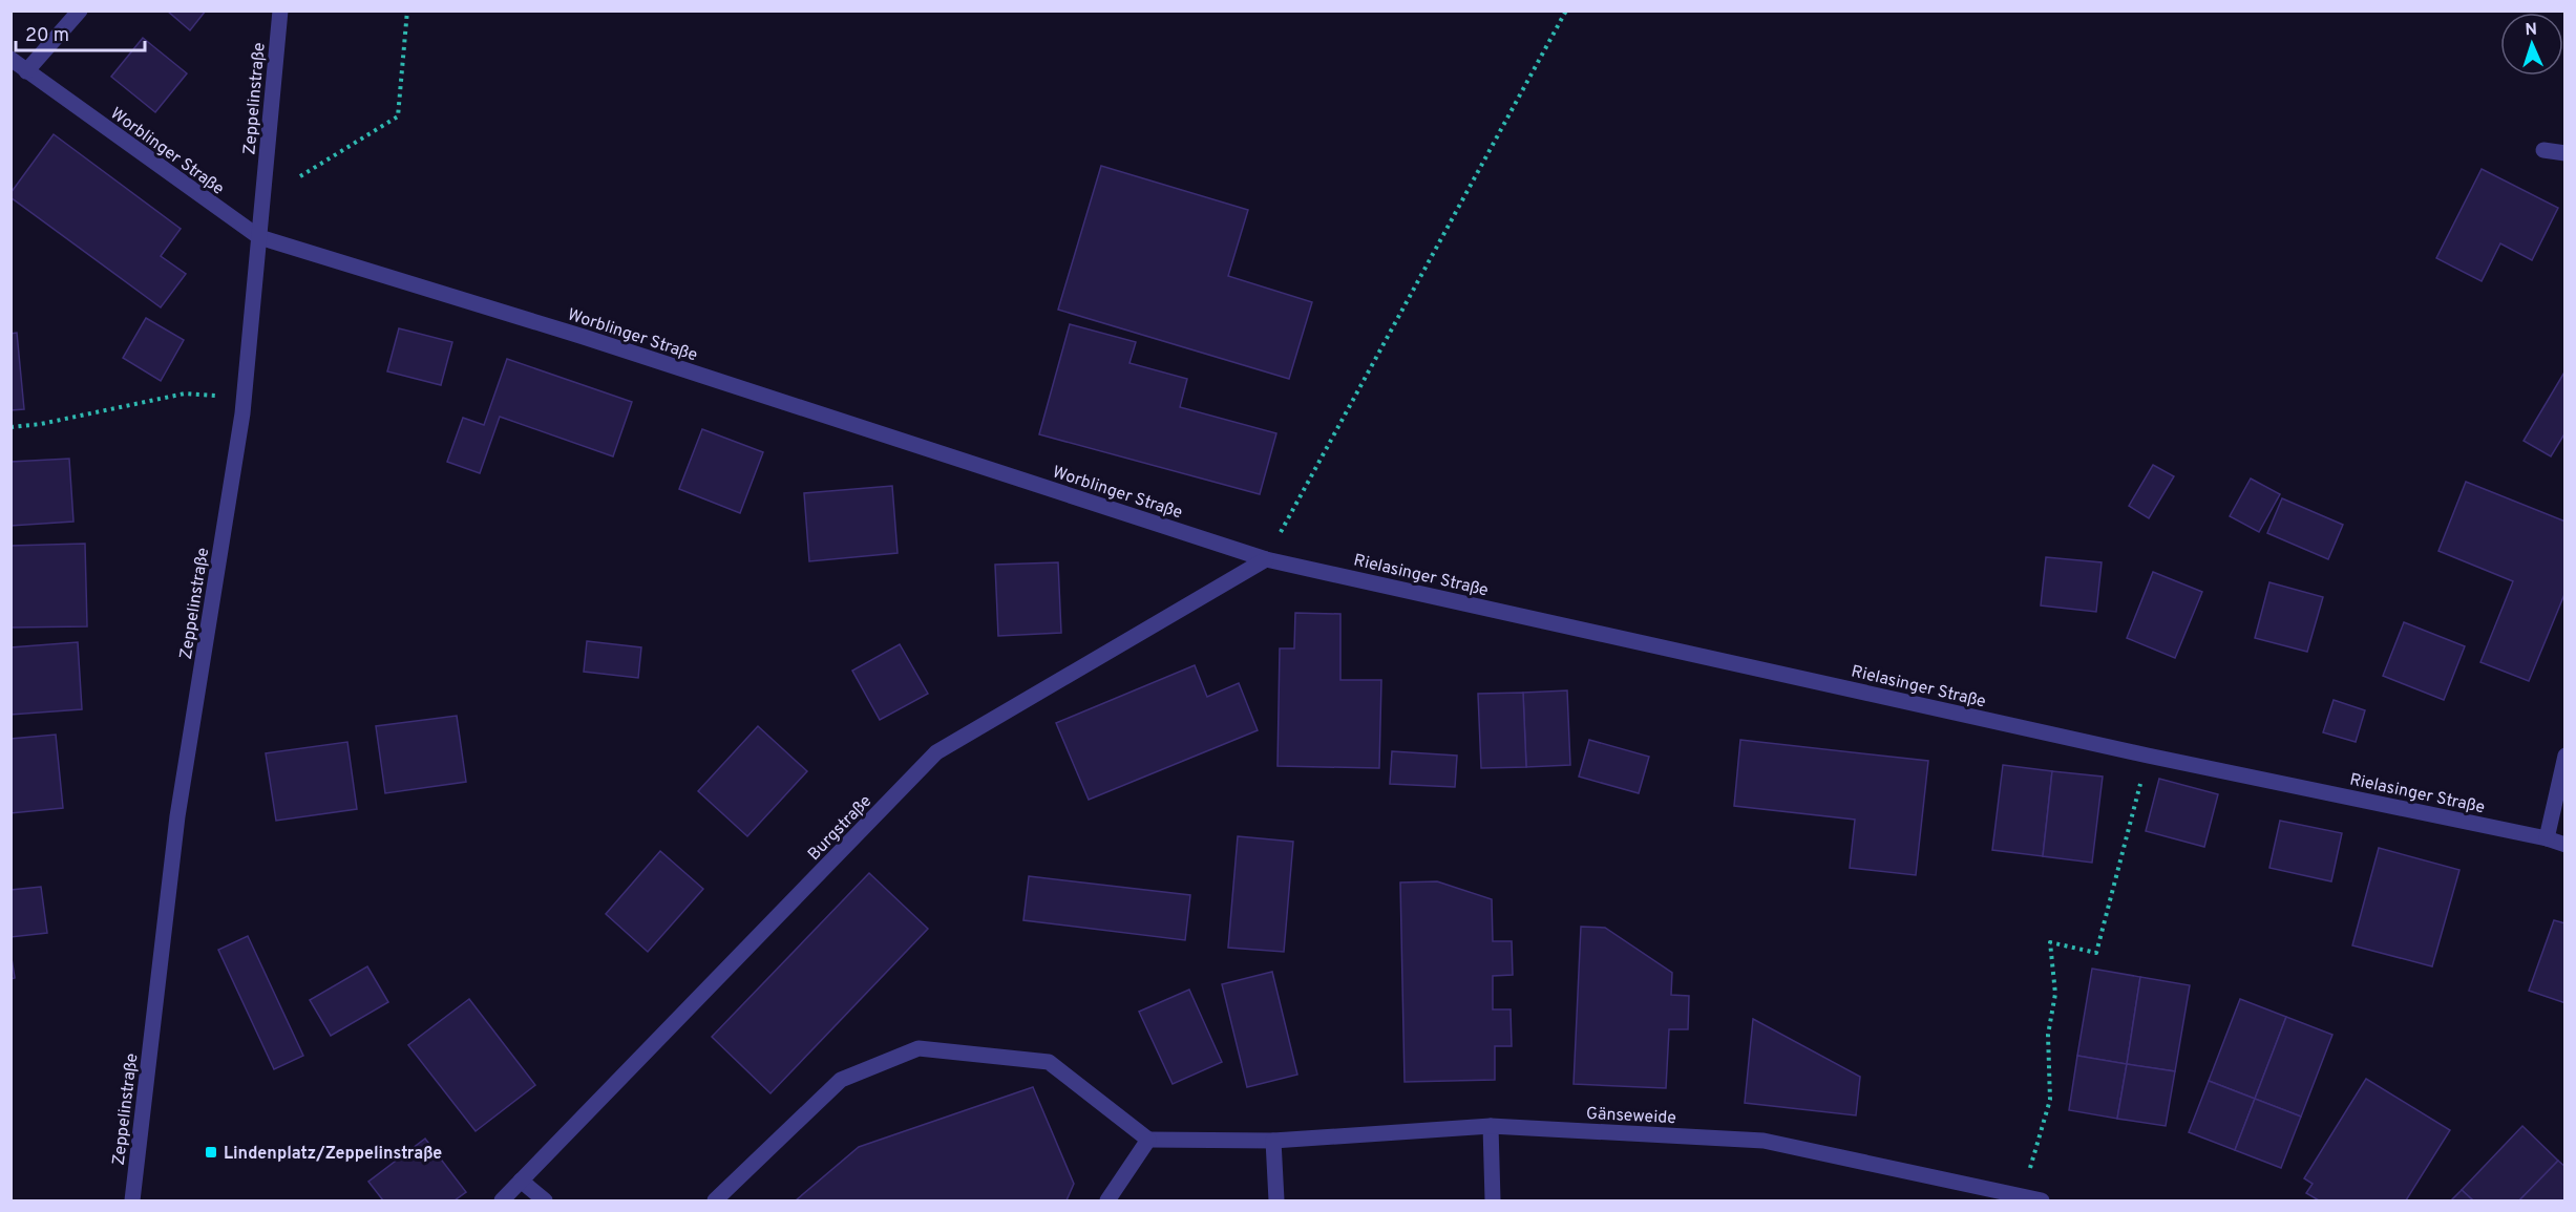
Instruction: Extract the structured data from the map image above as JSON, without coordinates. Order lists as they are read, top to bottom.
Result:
{
  "streets": {
    "street": [
      "Zeppelinstraße",
      "Worblinger Straße",
      "Rielasinger Straße",
      "Burgstraße",
      "Gänseweide"
    ]
  },
  "crossings": [
    ["Zeppelinstraße", "Worblinger Straße"],
    ["Worblinger Straße", "Rielasinger Straße"],
    ["Worblinger Straße", "Burgstraße"],
    ["Rielasinger Straße", "Burgstraße"]
  ],
  "places": {
    "transit": ["Lindenplatz/Zeppelinstraße"]
  },
  "scale_bar": "20 m",
  "north": "top"
}
